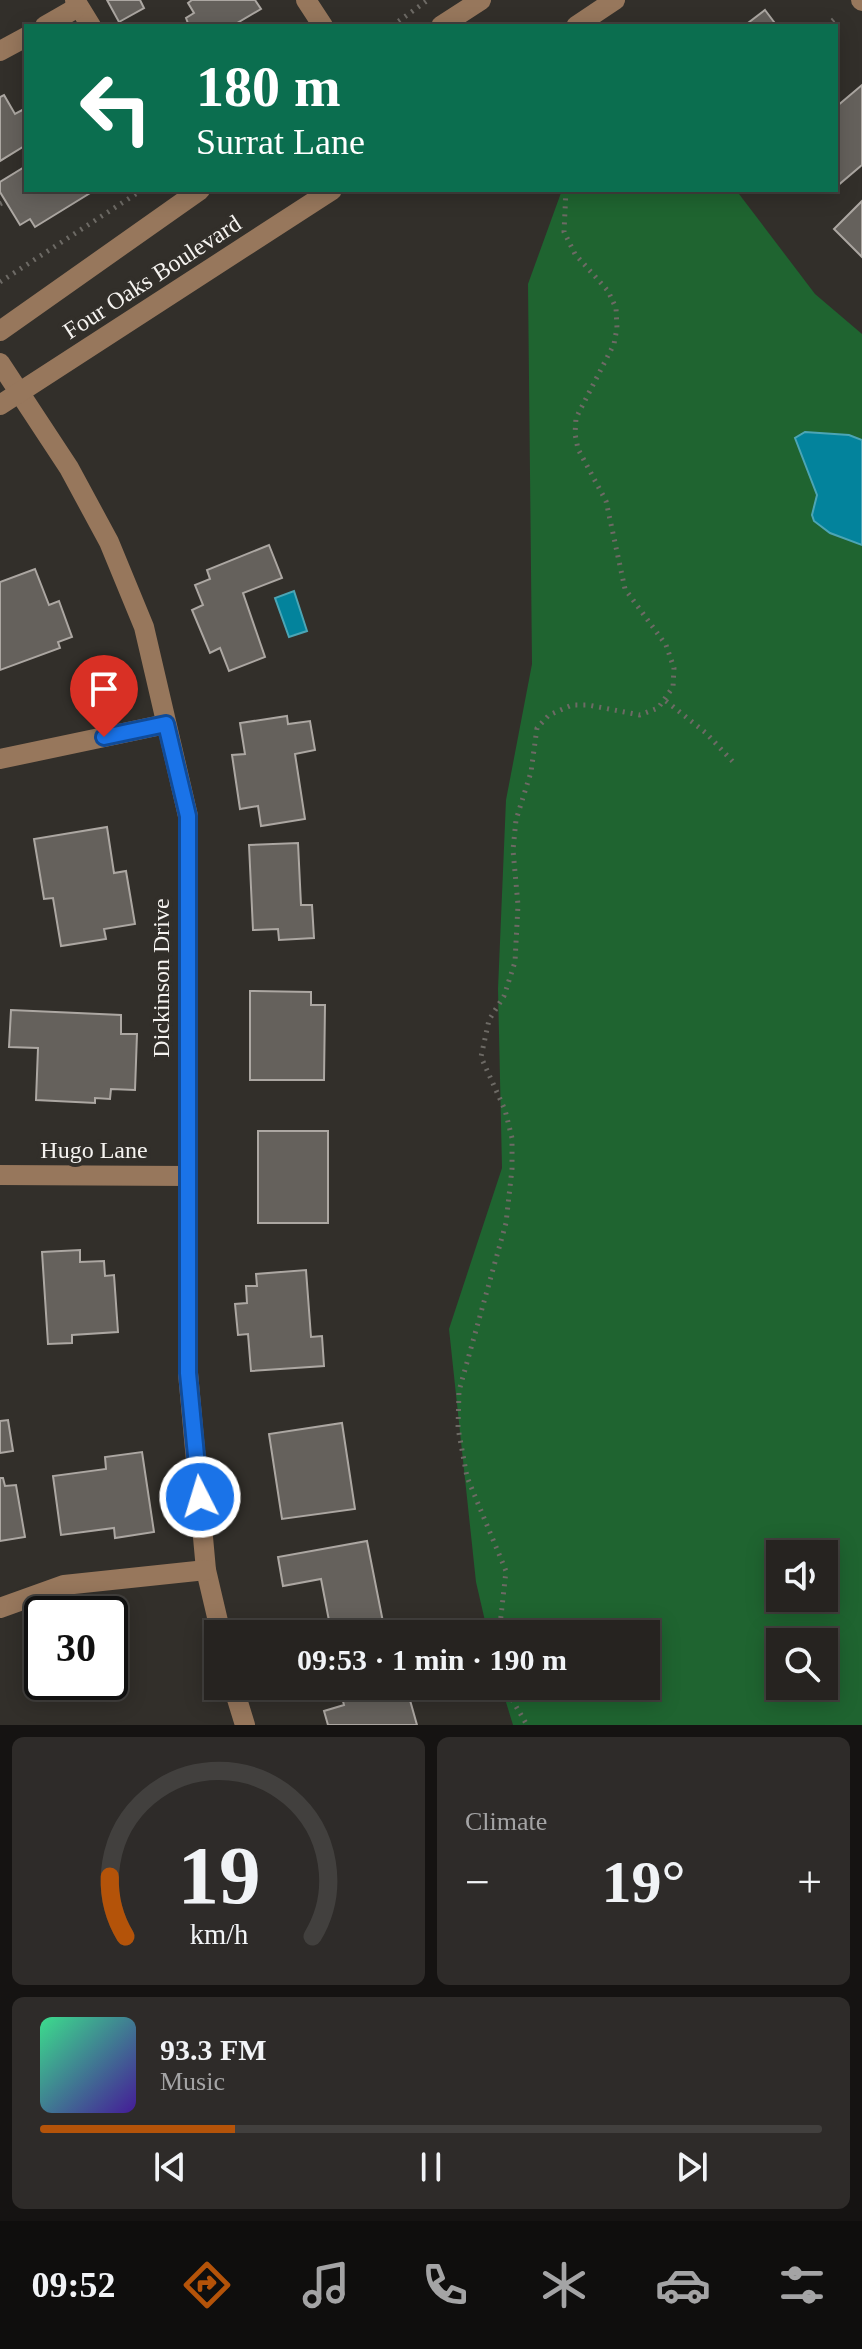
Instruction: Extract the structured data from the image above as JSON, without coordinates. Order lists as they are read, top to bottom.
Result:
{
  "streets": {
    "street": ["Four Oaks Boulevard", "Dickinson Drive", "Hugo Lane"]
  },
  "crossings": [
    ["Four Oaks Boulevard", "Dickinson Drive"],
    ["Dickinson Drive", "Hugo Lane"]
  ],
  "page": {
    "turn": ["180 m", "Surrat Lane"],
    "limit": "30",
    "trip": "09:53 · 1 min · 190 m",
    "tile": "Climate",
    "heat": ["−", "19°", "+"],
    "song": ["93.3 FM", "Music"],
    "tabs": "09:52",
    "gauge": ["19", "km/h"]
  }
}
